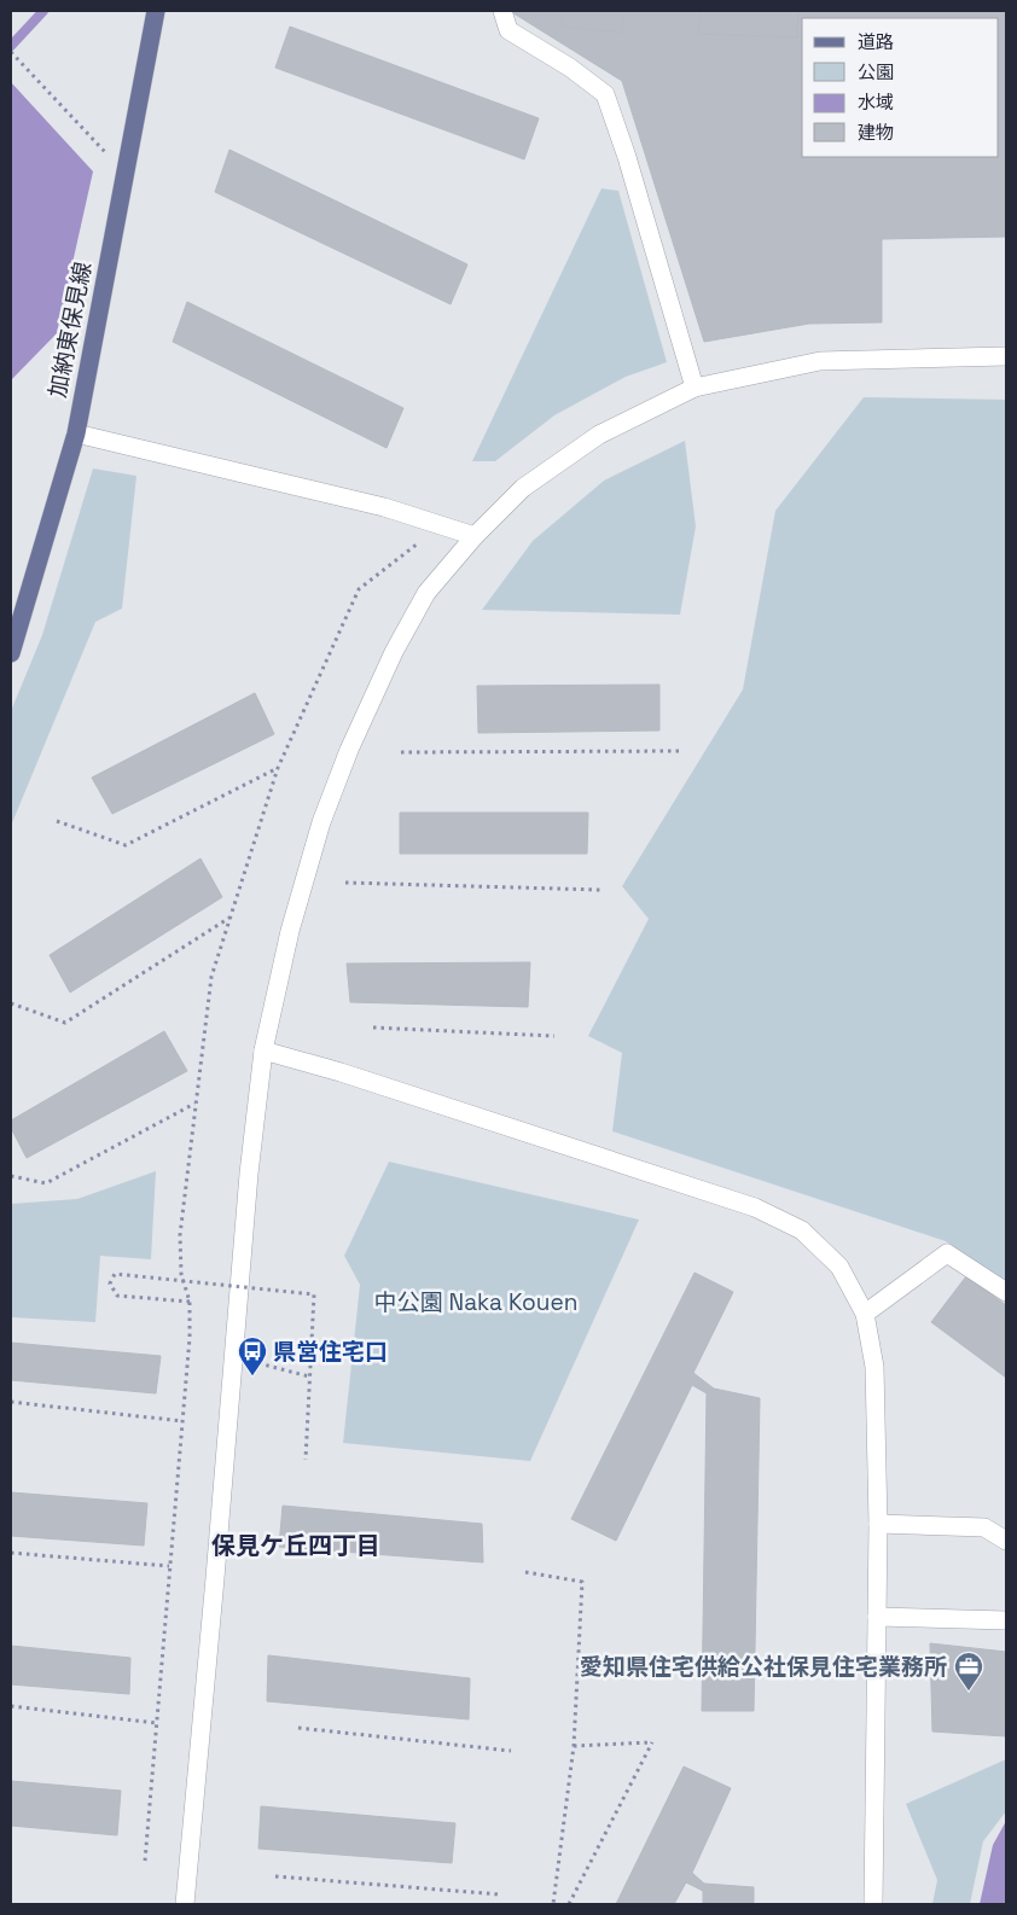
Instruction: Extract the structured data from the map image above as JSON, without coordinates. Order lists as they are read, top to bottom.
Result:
{
  "streets": {
    "main road": ["加納東保見線"]
  },
  "districts": ["保見ケ丘四丁目"],
  "parks": ["中公園 Naka Kouen"],
  "places": {
    "bus stop": ["県営住宅口"],
    "office": ["愛知県住宅供給公社保見住宅業務所"]
  },
  "legend": [
    "道路",
    "公園",
    "水域",
    "建物"
  ]
}
